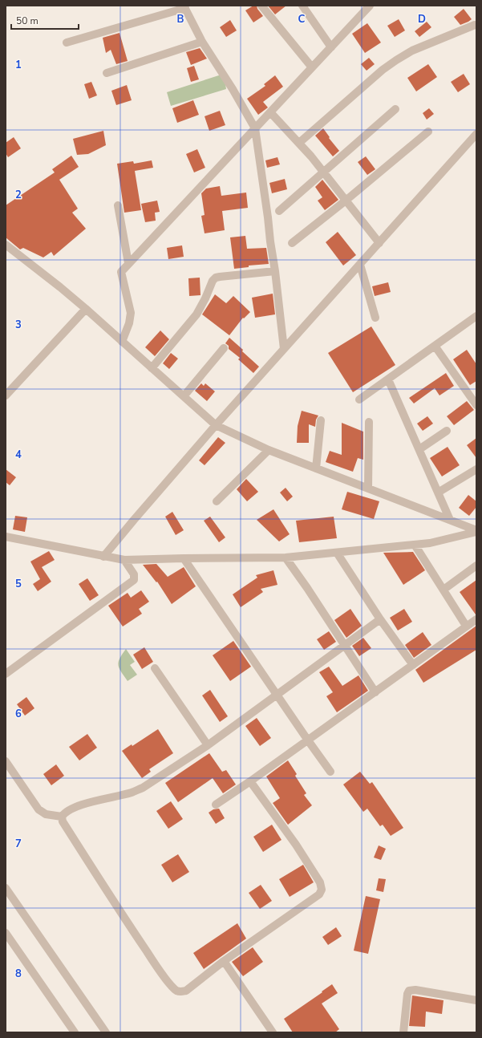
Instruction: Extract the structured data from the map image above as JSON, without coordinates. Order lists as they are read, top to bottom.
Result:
{
  "scale_bar": "50 m",
  "grid": {
    "columns": ["B", "C", "D"],
    "rows": [
      "1",
      "2",
      "3",
      "4",
      "5",
      "6",
      "7",
      "8"
    ]
  }
}
